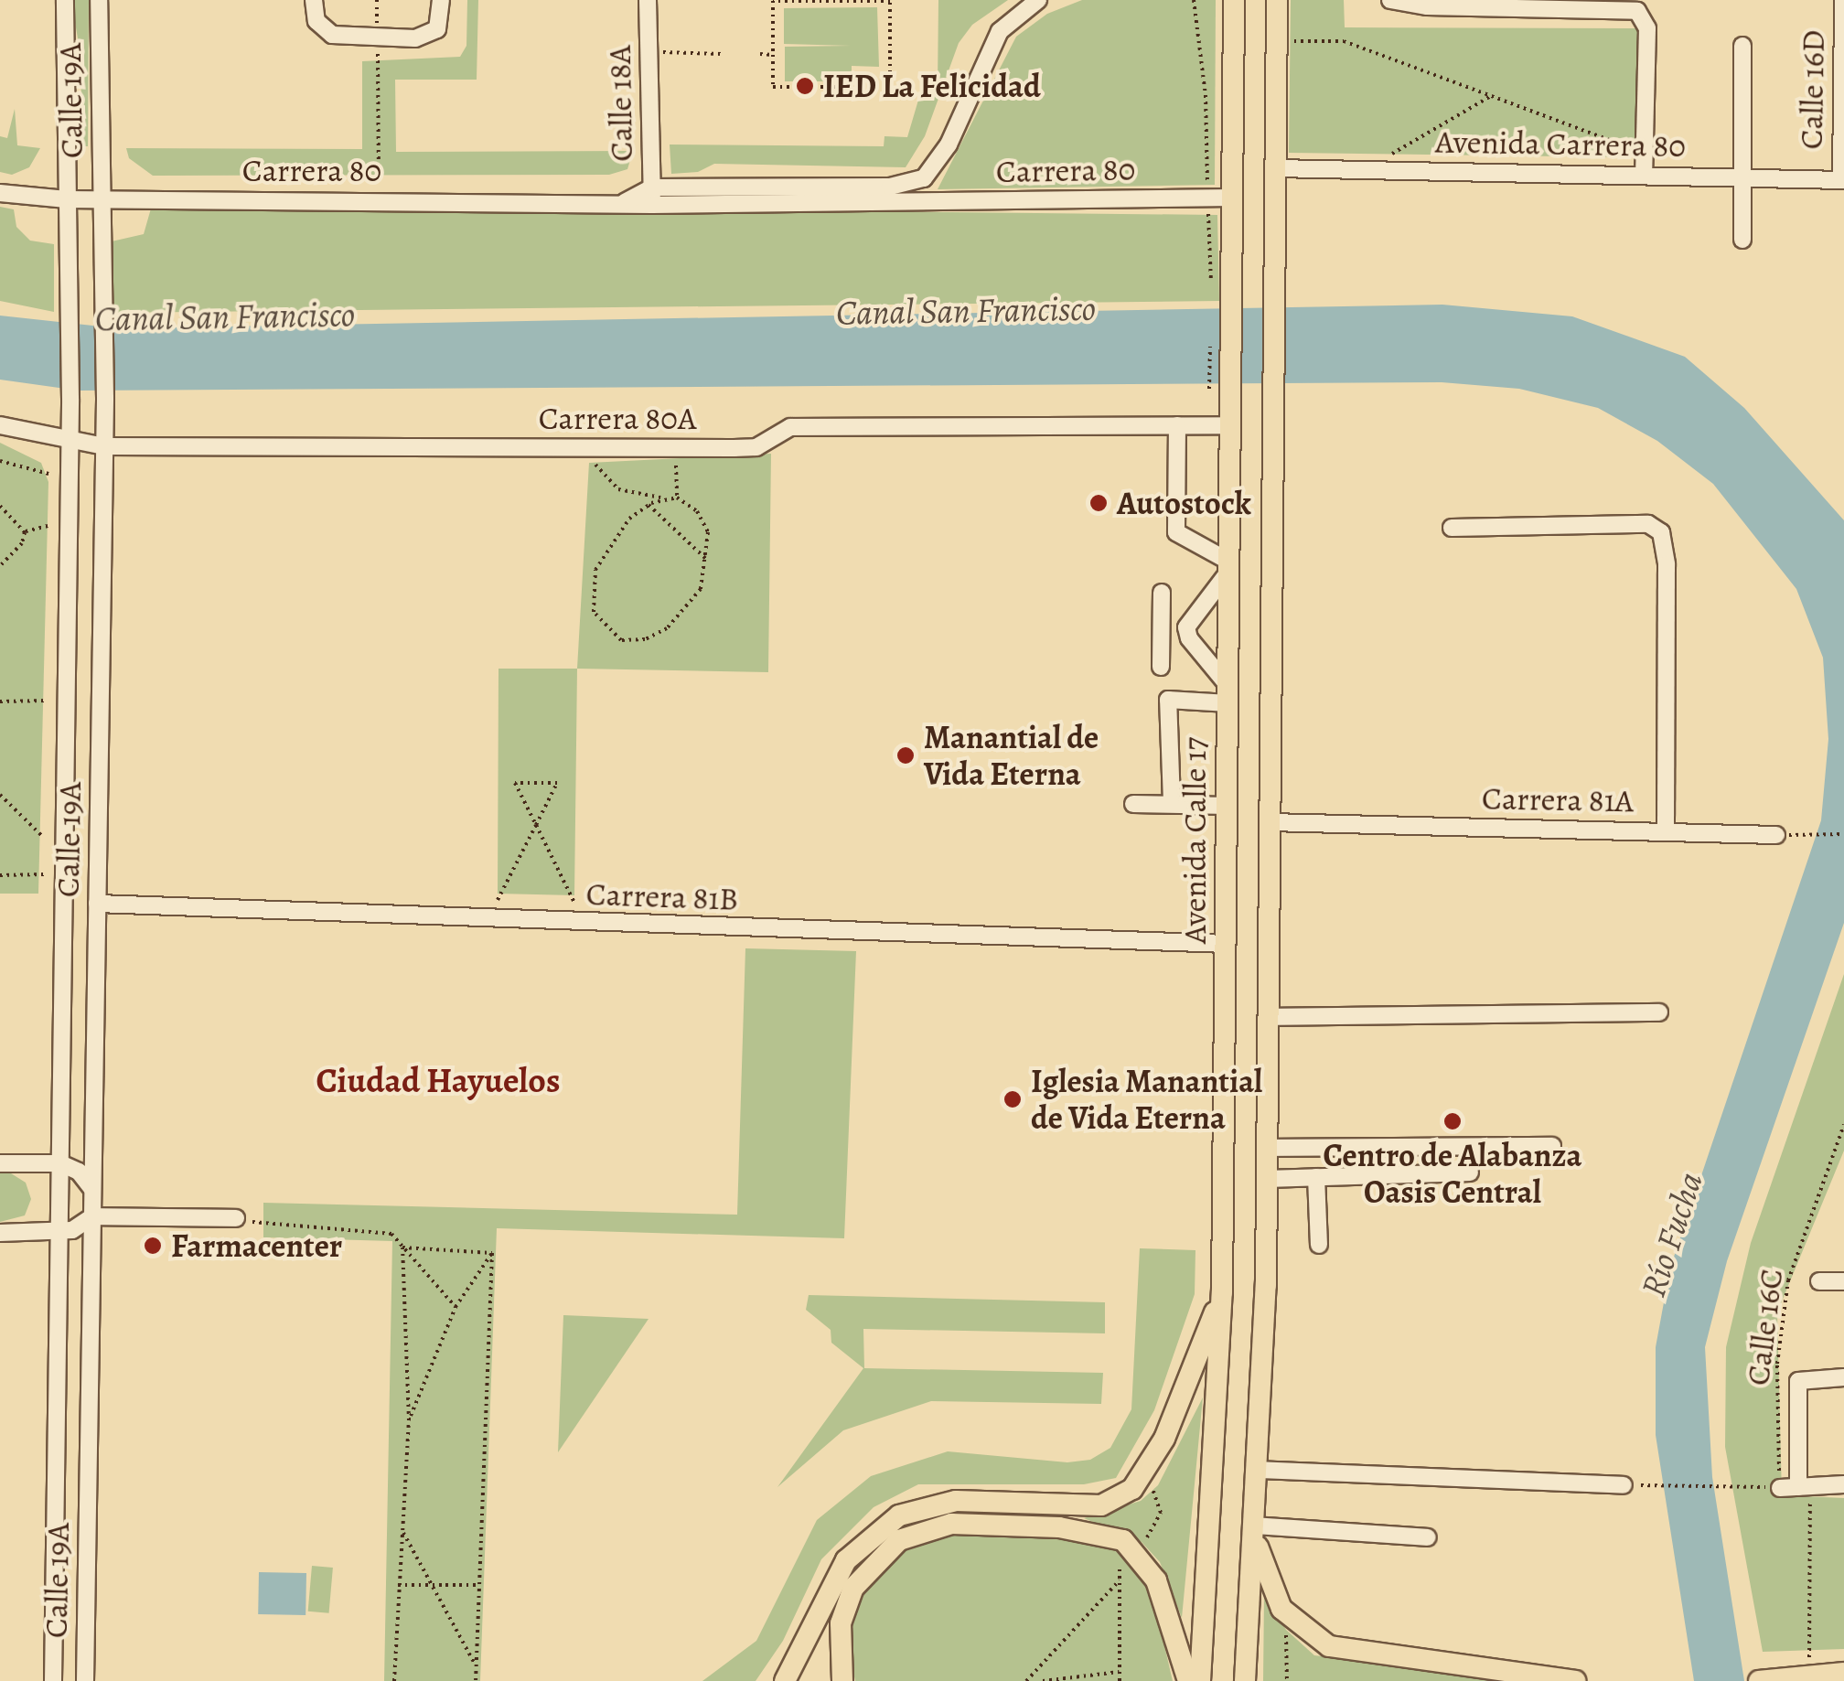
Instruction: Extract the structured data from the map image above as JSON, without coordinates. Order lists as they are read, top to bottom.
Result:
{
  "streets": {
    "main road": ["Avenida Calle 17"],
    "street": [
      "Calle 16D",
      "Calle 19A",
      "Calle 18A",
      "Avenida Carrera 80",
      "Carrera 80",
      "Carrera 80A",
      "Carrera 81A",
      "Carrera 81B"
    ],
    "path": ["Calle 16C"]
  },
  "crossings": [
    ["Calle 16D", "Avenida Carrera 80"],
    ["Calle 19A", "Carrera 80"],
    ["Calle 19A", "Carrera 80A"],
    ["Calle 19A", "Carrera 81B"],
    ["Calle 18A", "Carrera 80"],
    ["Carrera 80", "Avenida Calle 17"],
    ["Carrera 80A", "Avenida Calle 17"],
    ["Avenida Calle 17", "Carrera 81B"]
  ],
  "districts": ["Ciudad Hayuelos"],
  "water": ["Canal San Francisco", "Río Fucha"],
  "places": [
    "IED La Felicidad",
    "Autostock",
    "Manantial de Vida Eterna",
    "Iglesia Manantial de Vida Eterna",
    "Centro de Alabanza Oasis Central",
    "Farmacenter"
  ]
}
